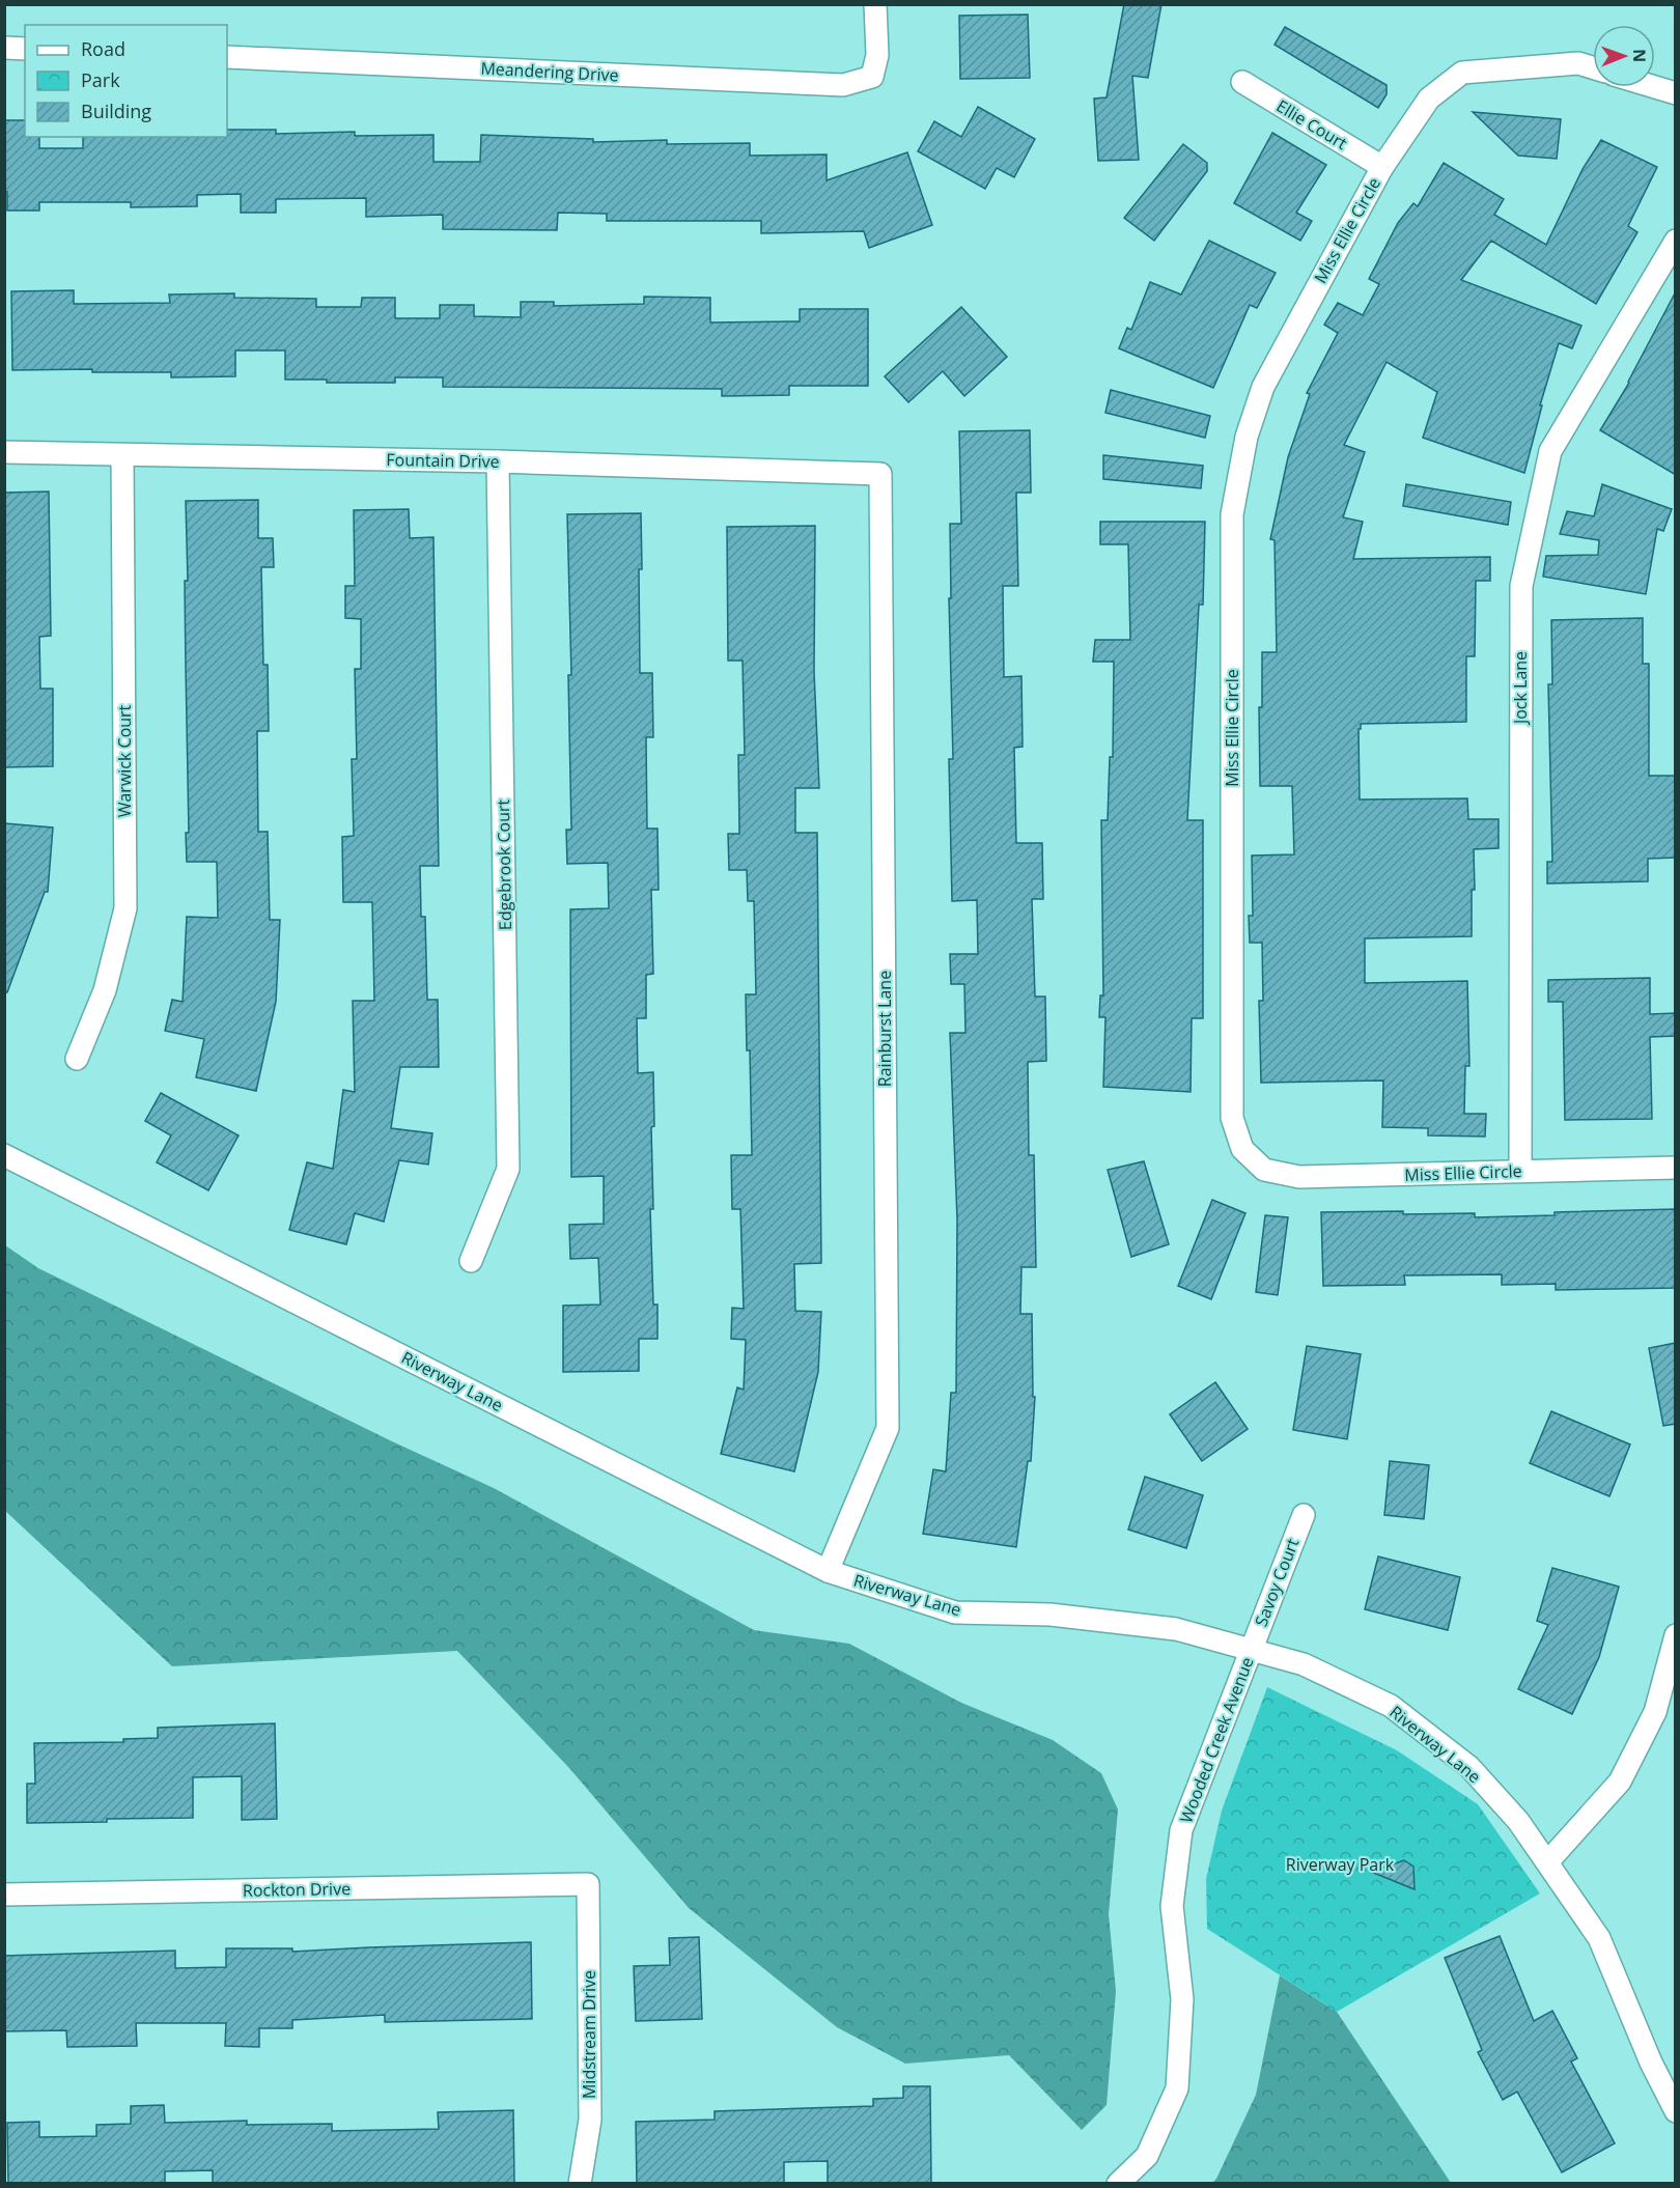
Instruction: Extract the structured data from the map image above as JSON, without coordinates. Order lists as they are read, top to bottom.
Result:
{
  "streets": {
    "street": [
      "Meandering Drive",
      "Ellie Court",
      "Miss Ellie Circle",
      "Fountain Drive",
      "Jock Lane",
      "Warwick Court",
      "Edgebrook Court",
      "Rainburst Lane",
      "Riverway Lane",
      "Savoy Court",
      "Wooded Creek Avenue",
      "Rockton Drive",
      "Midstream Drive"
    ]
  },
  "crossings": [
    ["Ellie Court", "Miss Ellie Circle"],
    ["Miss Ellie Circle", "Jock Lane"],
    ["Fountain Drive", "Warwick Court"],
    ["Fountain Drive", "Edgebrook Court"],
    ["Fountain Drive", "Rainburst Lane"],
    ["Rainburst Lane", "Riverway Lane"],
    ["Riverway Lane", "Savoy Court"],
    ["Riverway Lane", "Wooded Creek Avenue"],
    ["Savoy Court", "Wooded Creek Avenue"],
    ["Rockton Drive", "Midstream Drive"]
  ],
  "parks": ["Riverway Park"],
  "legend": ["Road", "Park", "Building"],
  "north": "right"
}
